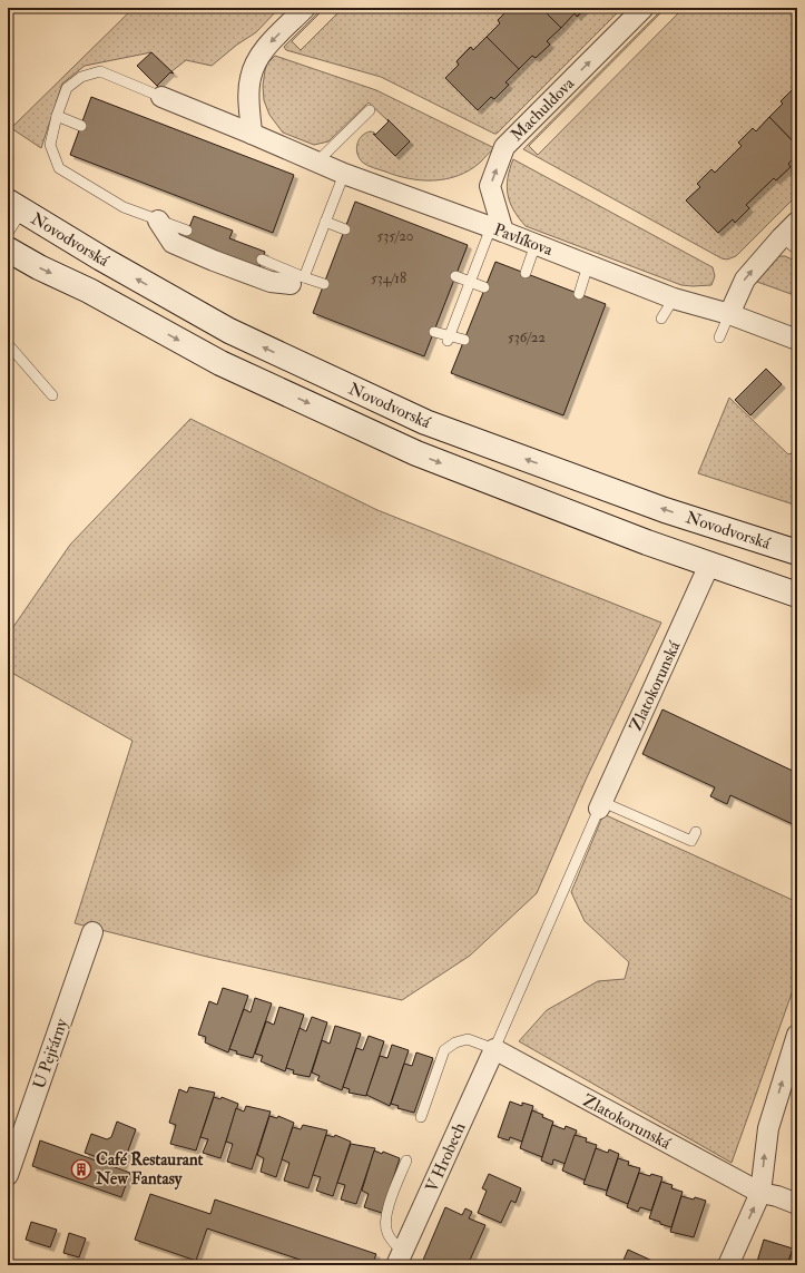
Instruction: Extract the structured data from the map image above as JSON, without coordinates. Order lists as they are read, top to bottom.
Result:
{
  "streets": {
    "main road": ["Novodvorská"],
    "street": [
      "Machuldova",
      "Pavlíkova",
      "Zlatokorunská",
      "U Pejřárny",
      "V Hrobech"
    ]
  },
  "crossings": [
    ["Machuldova", "Pavlíkova"],
    ["Novodvorská", "Zlatokorunská"],
    ["Zlatokorunská", "V Hrobech"]
  ],
  "one_way": ["Machuldova"],
  "places": {
    "building": ["Café Restaurant New Fantasy"]
  },
  "house_numbers": ["535/20", "534/18", "536/22"]
}
